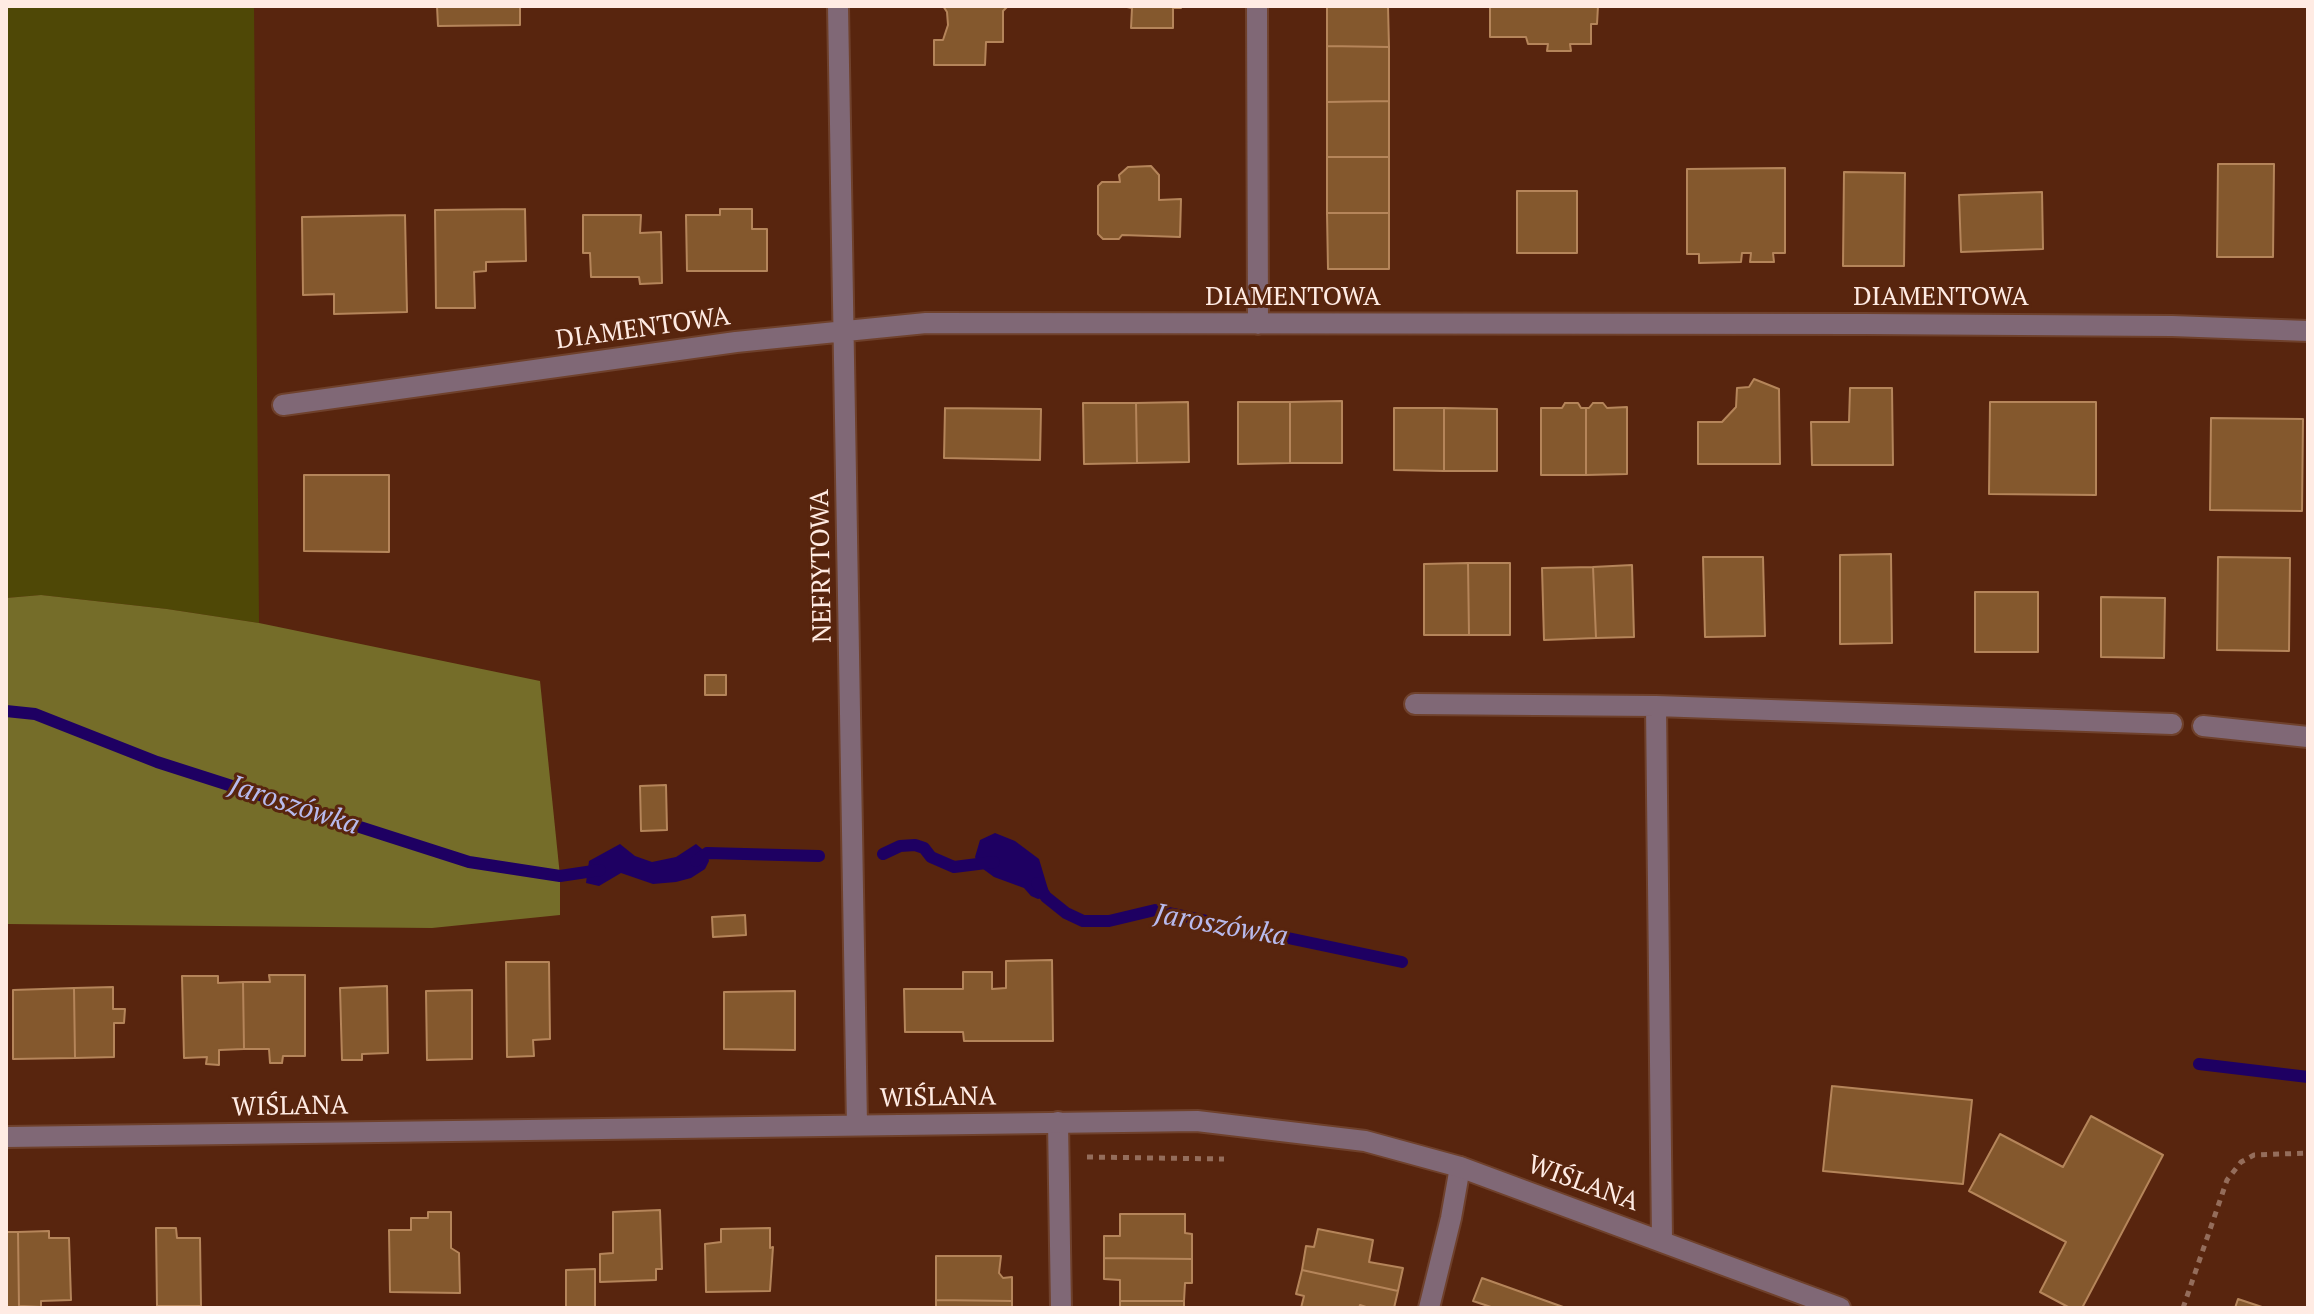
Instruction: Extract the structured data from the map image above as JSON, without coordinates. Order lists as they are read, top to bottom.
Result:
{
  "streets": {
    "street": ["DIAMENTOWA", "NEFRYTOWA", "WIŚLANA"]
  },
  "crossings": [
    ["DIAMENTOWA", "NEFRYTOWA"],
    ["NEFRYTOWA", "WIŚLANA"]
  ],
  "water": ["Jaroszówka"]
}
